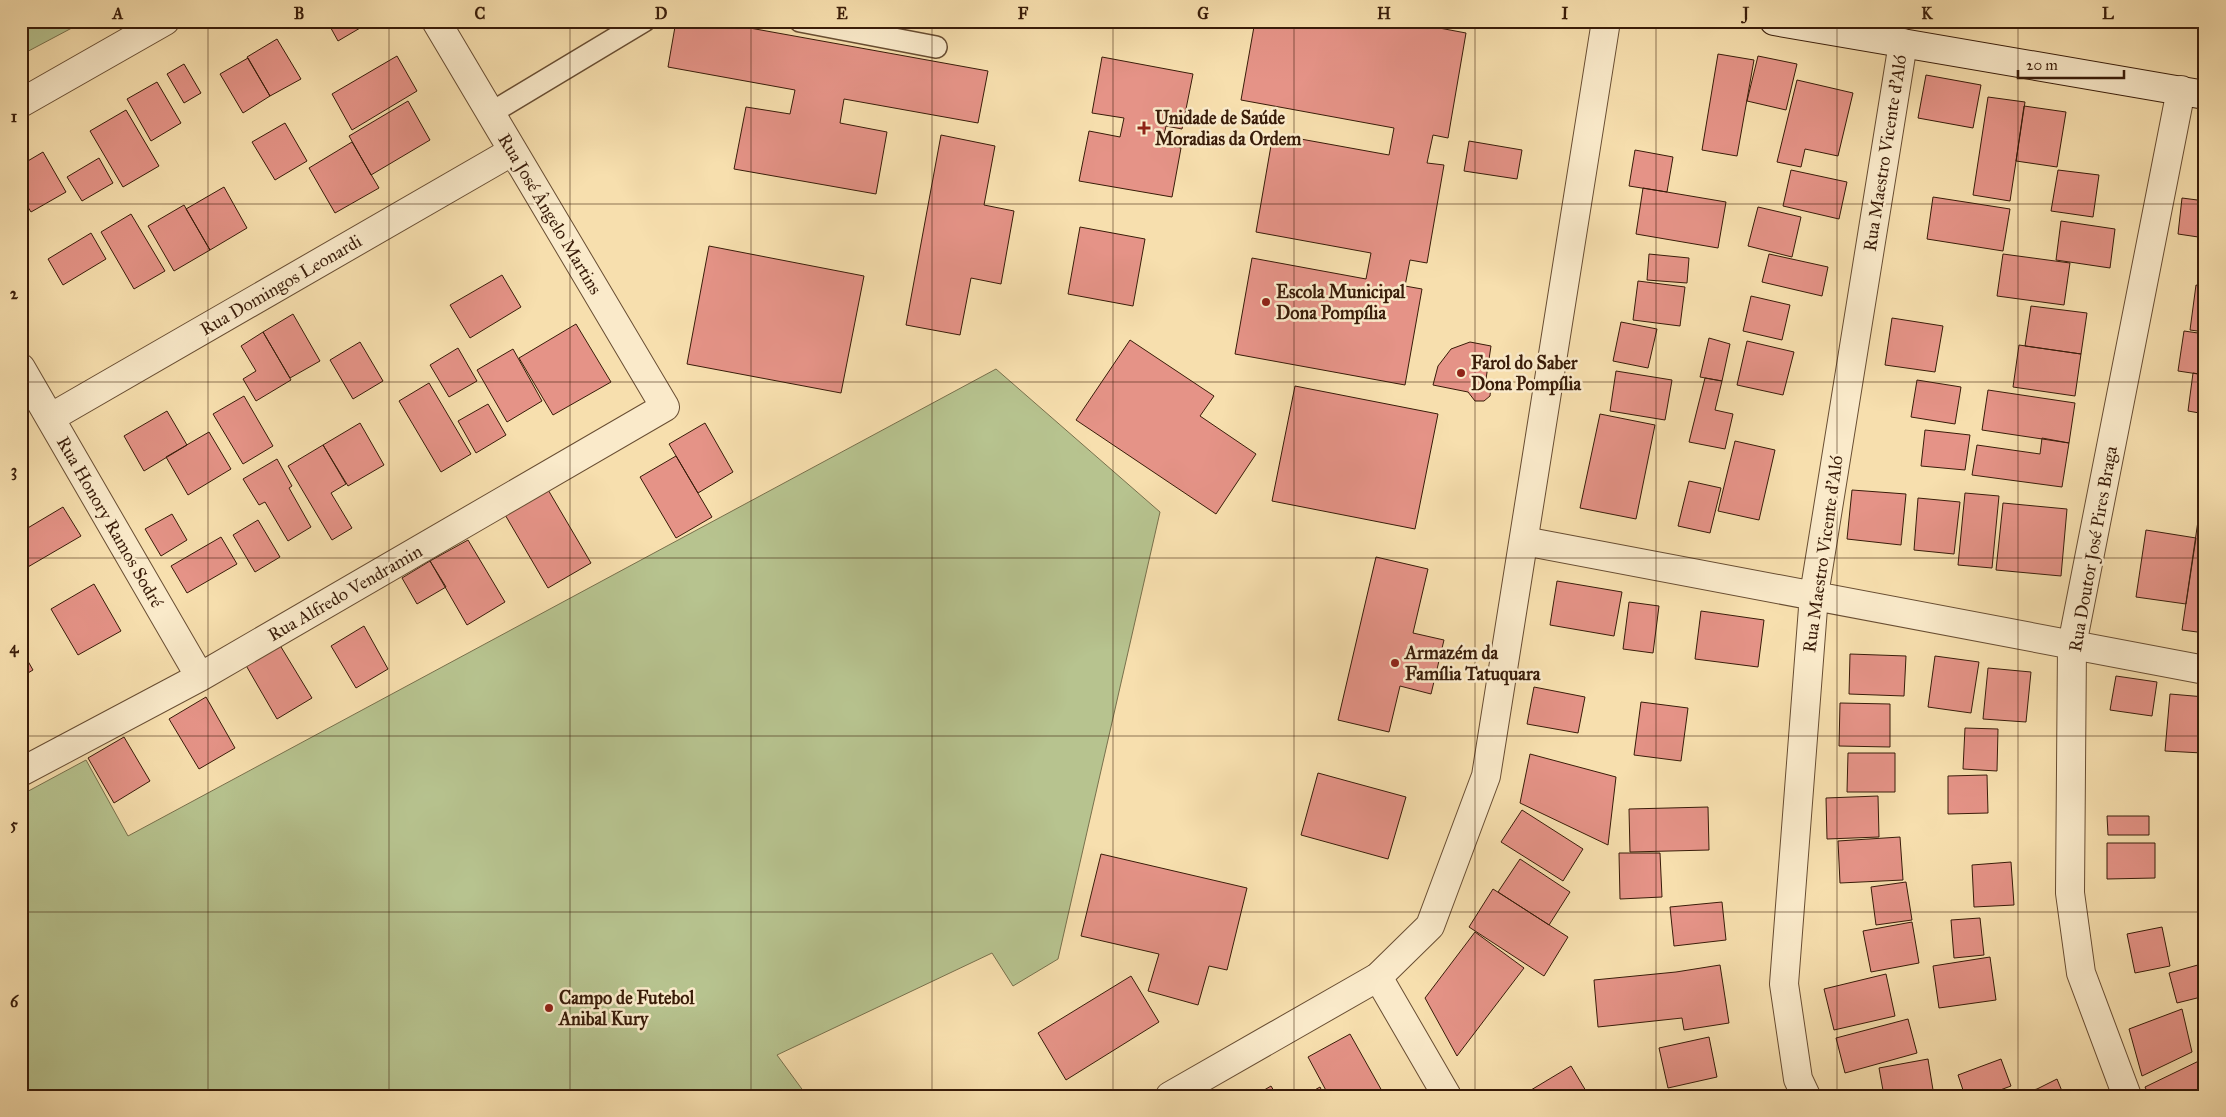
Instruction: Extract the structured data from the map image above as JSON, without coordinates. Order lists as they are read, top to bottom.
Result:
{
  "streets": {
    "street": [
      "Rua Maestro Vicente d'Aló",
      "Rua José Ângelo Martins",
      "Rua Domingos Leonardi",
      "Rua Honory Ramos Sodré",
      "Rua Doutor José Pires Braga",
      "Rua Alfredo Vendramin"
    ]
  },
  "crossings": [
    ["Rua José Ângelo Martins", "Rua Domingos Leonardi"],
    ["Rua José Ângelo Martins", "Rua Alfredo Vendramin"],
    ["Rua Domingos Leonardi", "Rua Honory Ramos Sodré"],
    ["Rua Honory Ramos Sodré", "Rua Alfredo Vendramin"]
  ],
  "places": {
    "health": ["Unidade de Saúde Moradias da Ordem"],
    "other": [
      "Escola Municipal Dona Pompília",
      "Farol do Saber Dona Pompília",
      "Armazém da Família Tatuquara",
      "Campo de Futebol Anibal Kury"
    ]
  },
  "scale_bar": "20 m",
  "grid": {
    "columns": [
      "A",
      "B",
      "C",
      "D",
      "E",
      "F",
      "G",
      "H",
      "I",
      "J",
      "K",
      "L"
    ],
    "rows": [
      "1",
      "2",
      "3",
      "4",
      "5",
      "6"
    ]
  }
}
